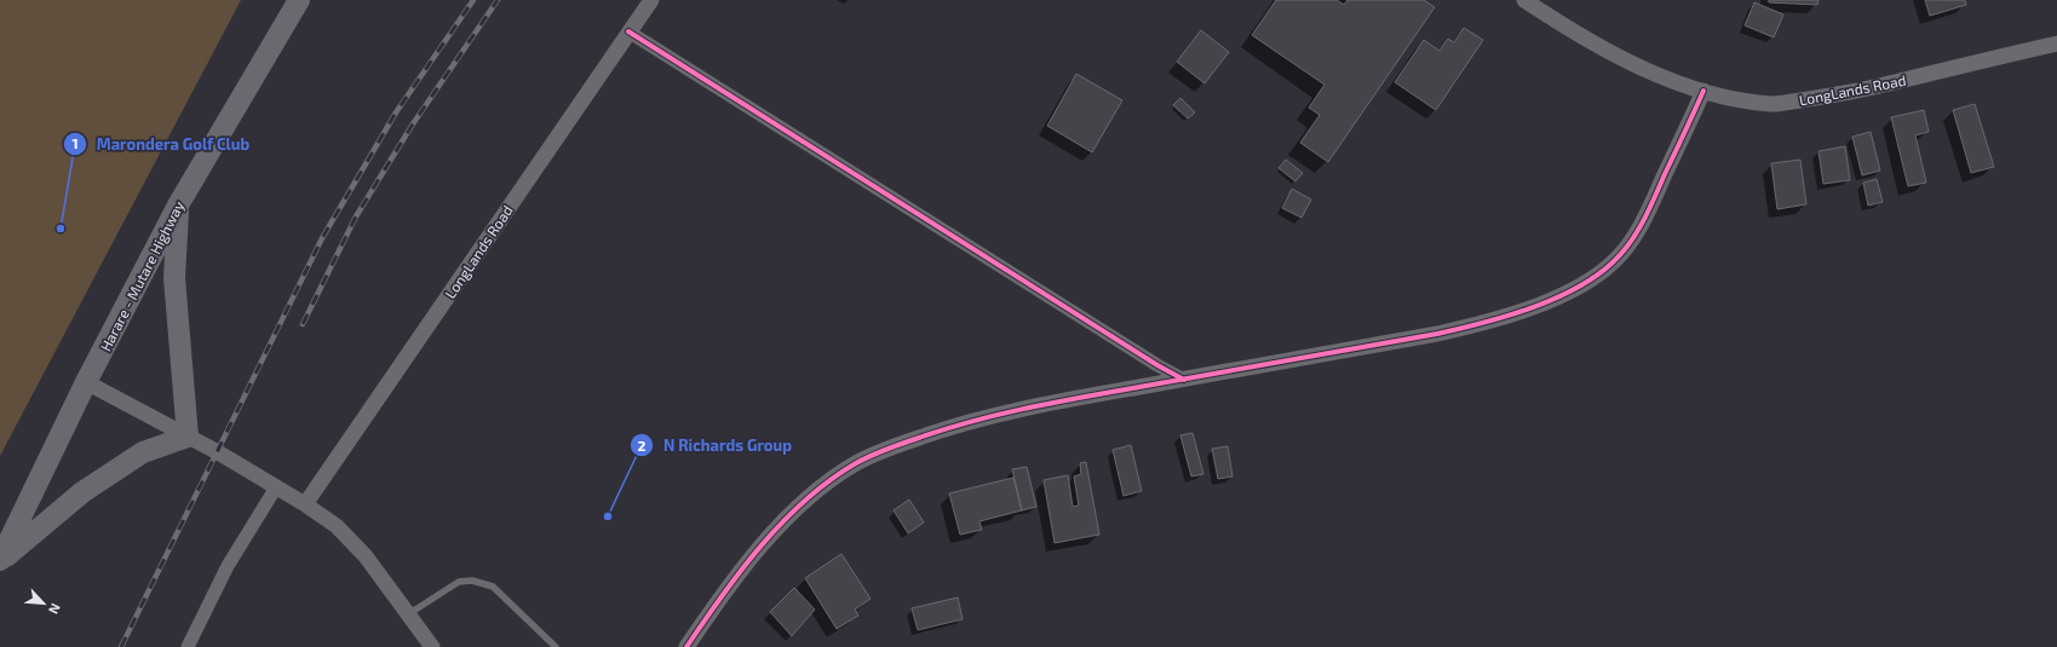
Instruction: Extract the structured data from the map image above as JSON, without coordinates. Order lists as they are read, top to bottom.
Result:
{
  "streets": {
    "highway": ["Harare - Mutare Highway"],
    "street": ["LongLands Road"]
  },
  "places": ["Marondera Golf Club", "N Richards Group"],
  "north": "bottom right"
}
